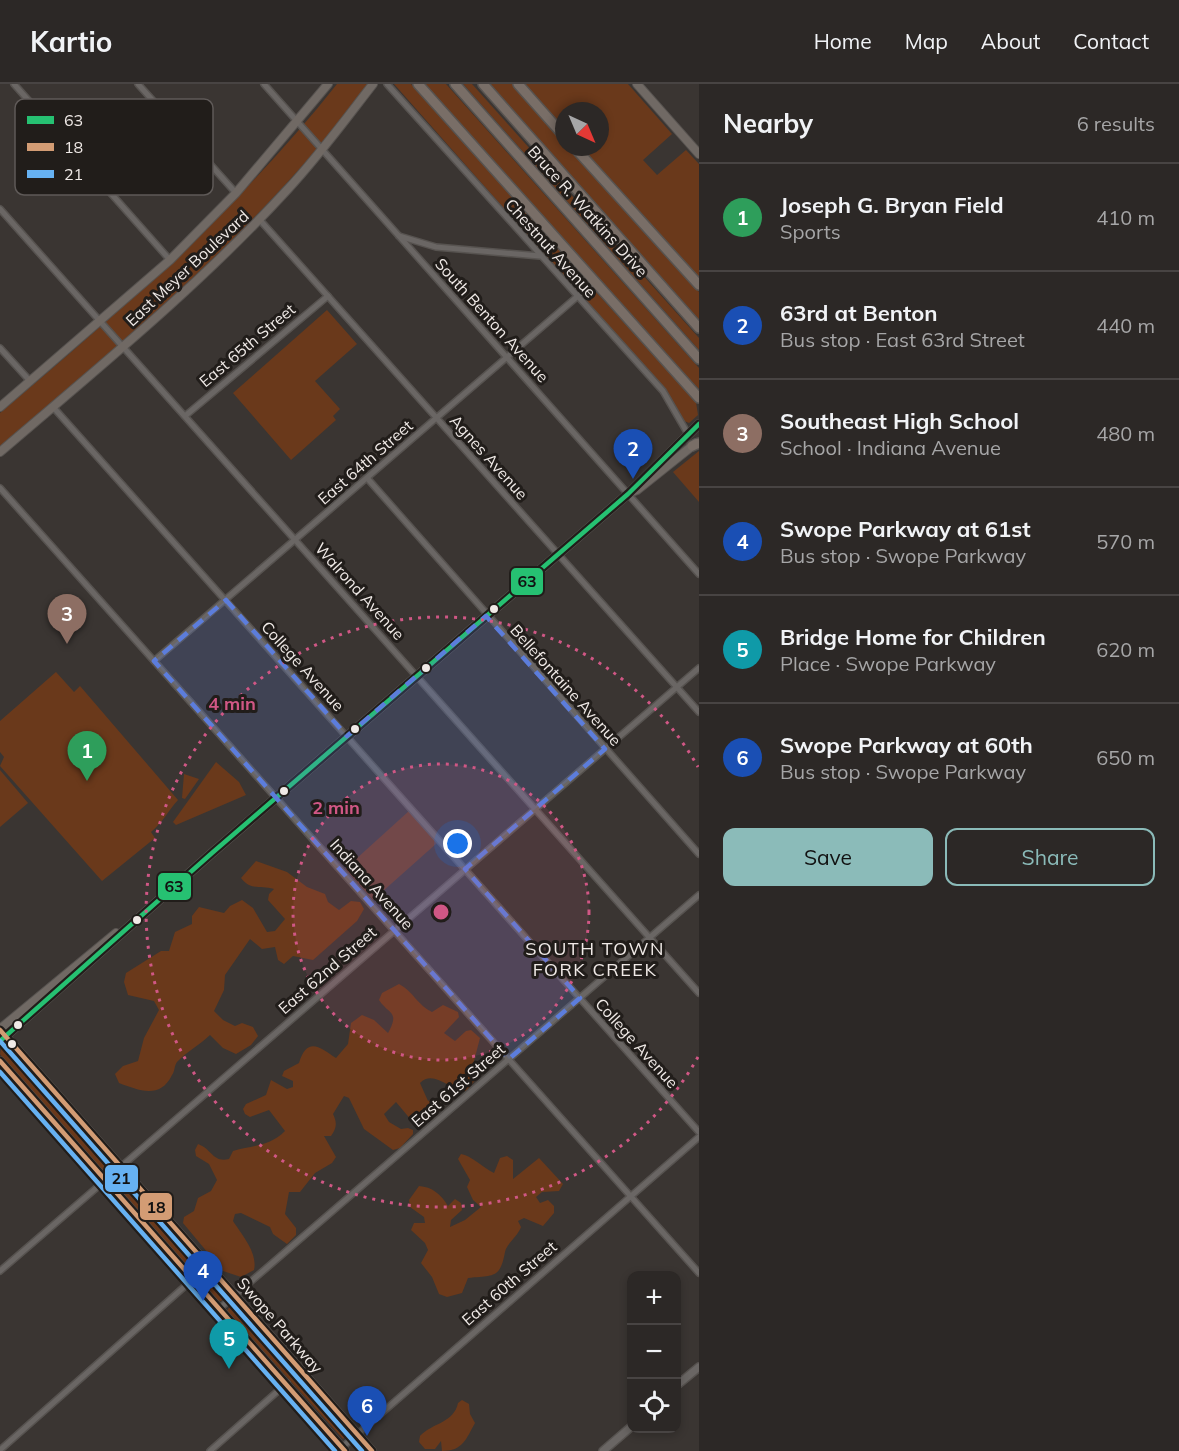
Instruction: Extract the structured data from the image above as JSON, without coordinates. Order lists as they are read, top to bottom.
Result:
{
  "streets": {
    "highway": ["Bruce R. Watkins Drive"],
    "main road": ["East Meyer Boulevard", "Swope Parkway"],
    "street": [
      "Chestnut Avenue",
      "South Benton Avenue",
      "East 65th Street",
      "Agnes Avenue",
      "East 64th Street",
      "Walrond Avenue",
      "College Avenue",
      "Bellefontaine Avenue",
      "Indiana Avenue",
      "East 62nd Street",
      "East 61st Street",
      "East 60th Street"
    ]
  },
  "crossings": [
    ["Chestnut Avenue", "East 64th Street"],
    ["East Meyer Boulevard", "South Benton Avenue"],
    ["East Meyer Boulevard", "Agnes Avenue"],
    ["East Meyer Boulevard", "Walrond Avenue"],
    ["East Meyer Boulevard", "College Avenue"],
    ["South Benton Avenue", "East 64th Street"],
    ["East 65th Street", "Agnes Avenue"],
    ["East 65th Street", "Walrond Avenue"],
    ["Agnes Avenue", "East 64th Street"],
    ["Agnes Avenue", "East 62nd Street"],
    ["East 64th Street", "Walrond Avenue"],
    ["East 64th Street", "College Avenue"],
    ["East 64th Street", "Bellefontaine Avenue"],
    ["East 64th Street", "Indiana Avenue"],
    ["Walrond Avenue", "East 62nd Street"],
    ["Walrond Avenue", "East 61st Street"],
    ["College Avenue", "East 62nd Street"],
    ["College Avenue", "East 61st Street"],
    ["Bellefontaine Avenue", "East 62nd Street"],
    ["Indiana Avenue", "East 62nd Street"],
    ["Indiana Avenue", "East 61st Street"],
    ["Indiana Avenue", "East 60th Street"],
    ["East 62nd Street", "Swope Parkway"],
    ["East 61st Street", "Swope Parkway"],
    ["East 60th Street", "Swope Parkway"]
  ],
  "districts": ["SOUTH TOWN FORK CREEK"],
  "lines": ["transit line 63", "transit line 18", "transit line 21"],
  "legend": ["63", "18", "21"],
  "north": "bottom right",
  "page": {
    "header": "Kartio",
    "nav": [
      "Home",
      "Map",
      "About",
      "Contact"
    ],
    "heading": ["Nearby", "6 results"],
    "list": [
      {
        "mark": "1",
        "name": "Joseph G. Bryan Field",
        "note": "Sports",
        "value": "410 m"
      },
      {
        "mark": "2",
        "name": "63rd at Benton",
        "note": "Bus stop · East 63rd Street",
        "value": "440 m"
      },
      {
        "mark": "3",
        "name": "Southeast High School",
        "note": "School · Indiana Avenue",
        "value": "480 m"
      },
      {
        "mark": "4",
        "name": "Swope Parkway at 61st",
        "note": "Bus stop · Swope Parkway",
        "value": "570 m"
      },
      {
        "mark": "5",
        "name": "Bridge Home for Children",
        "note": "Place · Swope Parkway",
        "value": "620 m"
      },
      {
        "mark": "6",
        "name": "Swope Parkway at 60th",
        "note": "Bus stop · Swope Parkway",
        "value": "650 m"
      }
    ],
    "pins": [
      "2",
      "3",
      "1",
      "4",
      "5",
      "6"
    ],
    "buttons": ["Save", "Share"],
    "map_buttons": ["+", "−"]
  },
  "rings": ["4 min", "2 min"]
}
